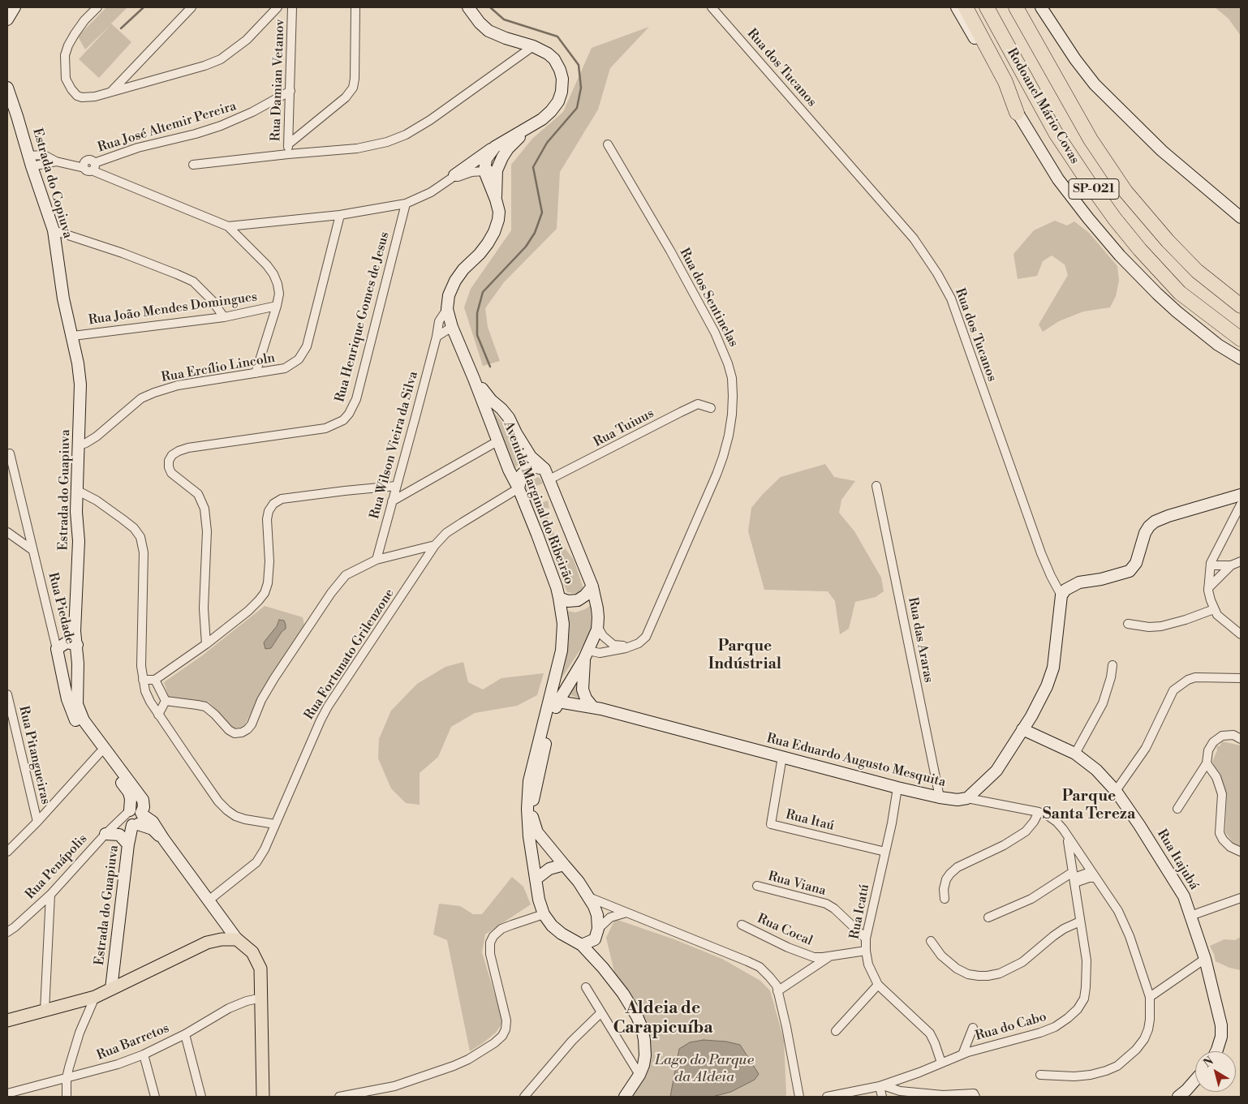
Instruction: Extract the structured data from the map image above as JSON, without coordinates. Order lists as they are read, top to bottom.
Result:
{
  "streets": {
    "highway": ["Rodoanel Mário Covas", "SP-021"],
    "main road": [
      "Estrada do Copiuva",
      "Estrada do Guapiuva",
      "Avenida Marginal do Ribeirão",
      "Rua Piedade",
      "Rua Eduardo Augusto Mesquita",
      "Rua Itajubá"
    ],
    "street": [
      "Rua dos Tucanos",
      "Rua Damian Vetanov",
      "Rua José Altemir Pereira",
      "Rua dos Sentinelas",
      "Rua João Mendes Domingues",
      "Rua Henrique Gomes de Jesus",
      "Rua Ercílio Lincoln",
      "Rua Tuiuus",
      "Rua Wilson Vieira da Silva",
      "Rua das Araras",
      "Rua Fortunato Grilenzone",
      "Rua Pitangueiras",
      "Rua Itaú",
      "Rua Penápolis",
      "Rua Viana",
      "Rua Icatú",
      "Rua Cocal",
      "Rua do Cabo",
      "Rua Barretos"
    ]
  },
  "crossings": [
    ["Rua Damian Vetanov", "Rua José Altemir Pereira"],
    ["Estrada do Copiuva", "Rua João Mendes Domingues"],
    ["Estrada do Copiuva", "Estrada do Guapiuva"],
    ["Rua dos Sentinelas", "Avenida Marginal do Ribeirão"],
    ["Rua João Mendes Domingues", "Estrada do Guapiuva"],
    ["Rua Ercílio Lincoln", "Estrada do Guapiuva"],
    ["Rua Tuiuus", "Avenida Marginal do Ribeirão"],
    ["Rua Wilson Vieira da Silva", "Avenida Marginal do Ribeirão"],
    ["Estrada do Guapiuva", "Rua Piedade"],
    ["Estrada do Guapiuva", "Rua Penápolis"],
    ["Avenida Marginal do Ribeirão", "Rua Fortunato Grilenzone"],
    ["Avenida Marginal do Ribeirão", "Rua Eduardo Augusto Mesquita"],
    ["Rua das Araras", "Rua Eduardo Augusto Mesquita"],
    ["Rua Eduardo Augusto Mesquita", "Rua Itaú"],
    ["Rua Eduardo Augusto Mesquita", "Rua Icatú"],
    ["Rua Itaú", "Rua Icatú"],
    ["Rua Viana", "Rua Icatú"],
    ["Rua Icatú", "Rua Cocal"],
    ["Rua Icatú", "Rua do Cabo"]
  ],
  "districts": ["Parque Indústrial", "Parque Santa Tereza", "Aldeia de Carapicuíba"],
  "water": ["Lago do Parque da Aldeia"],
  "north": "top left"
}
